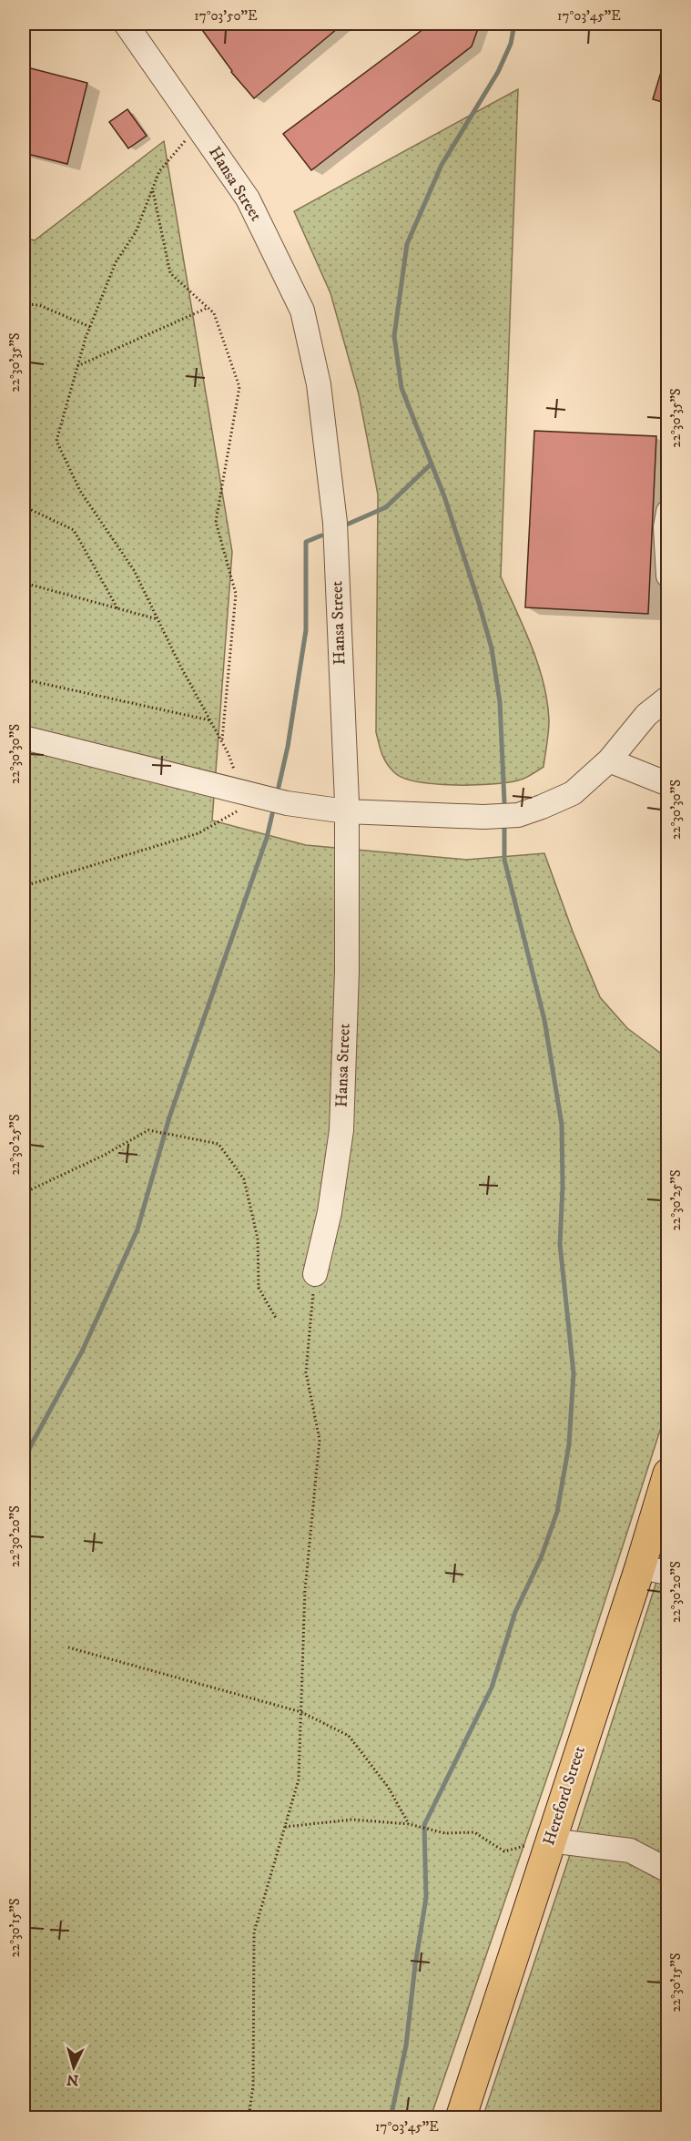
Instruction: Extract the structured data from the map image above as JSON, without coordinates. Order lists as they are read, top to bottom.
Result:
{
  "streets": {
    "main road": ["Hereford Street"],
    "street": ["Hansa Street"]
  },
  "north": "bottom",
  "coordinates": [
    "17°03'50\"E",
    "17°03'45\"E",
    "22°30'35\"S",
    "22°30'30\"S",
    "22°30'25\"S",
    "22°30'20\"S",
    "22°30'15\"S"
  ]
}
